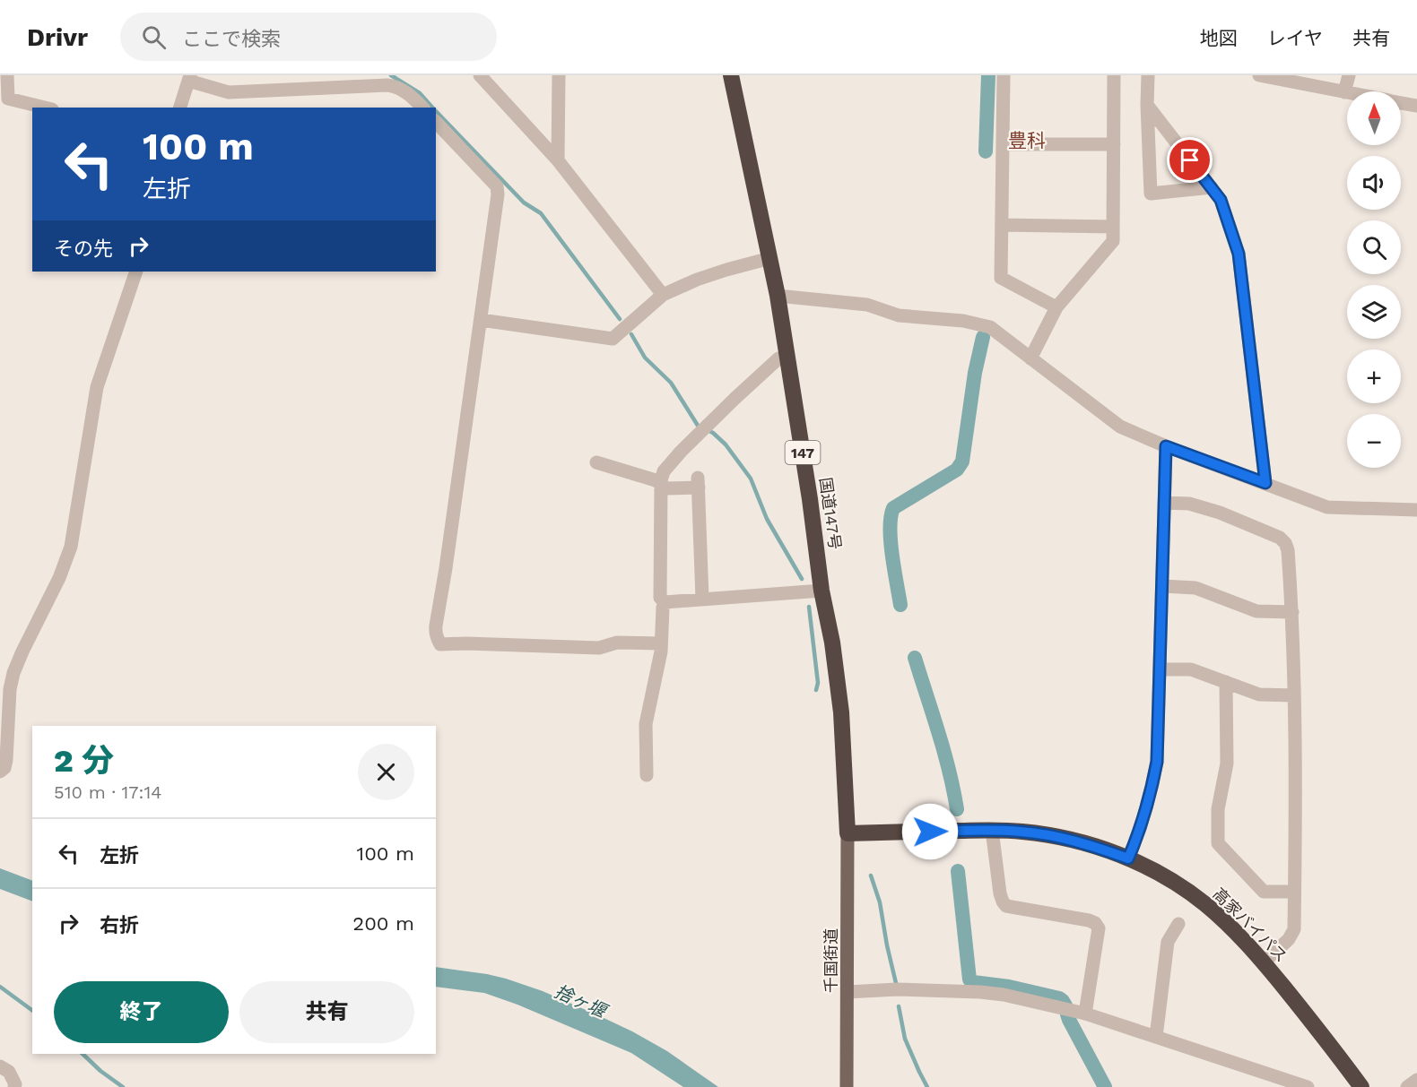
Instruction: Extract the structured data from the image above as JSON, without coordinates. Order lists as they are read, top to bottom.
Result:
{
  "streets": {
    "highway": ["147", "国道147号", "高家バイパス"],
    "main road": ["千国街道"]
  },
  "crossings": [
    ["国道147号", "高家バイパス"],
    ["国道147号", "千国街道"],
    ["高家バイパス", "千国街道"]
  ],
  "districts": ["豊科"],
  "water": ["捨ヶ堰"],
  "north": "top",
  "page": {
    "header": "Drivr",
    "search": "ここで検索",
    "nav": ["地図", "レイヤ", "共有"],
    "map_buttons": ["+", "−"],
    "turn": ["100 m", "左折"],
    "then": "その先",
    "heading": ["2 分", "510 m · 17:14"],
    "list": [
      {
        "name": "左折",
        "value": "100 m"
      },
      {
        "name": "右折",
        "value": "200 m"
      }
    ],
    "buttons": ["終了", "共有"]
  }
}
